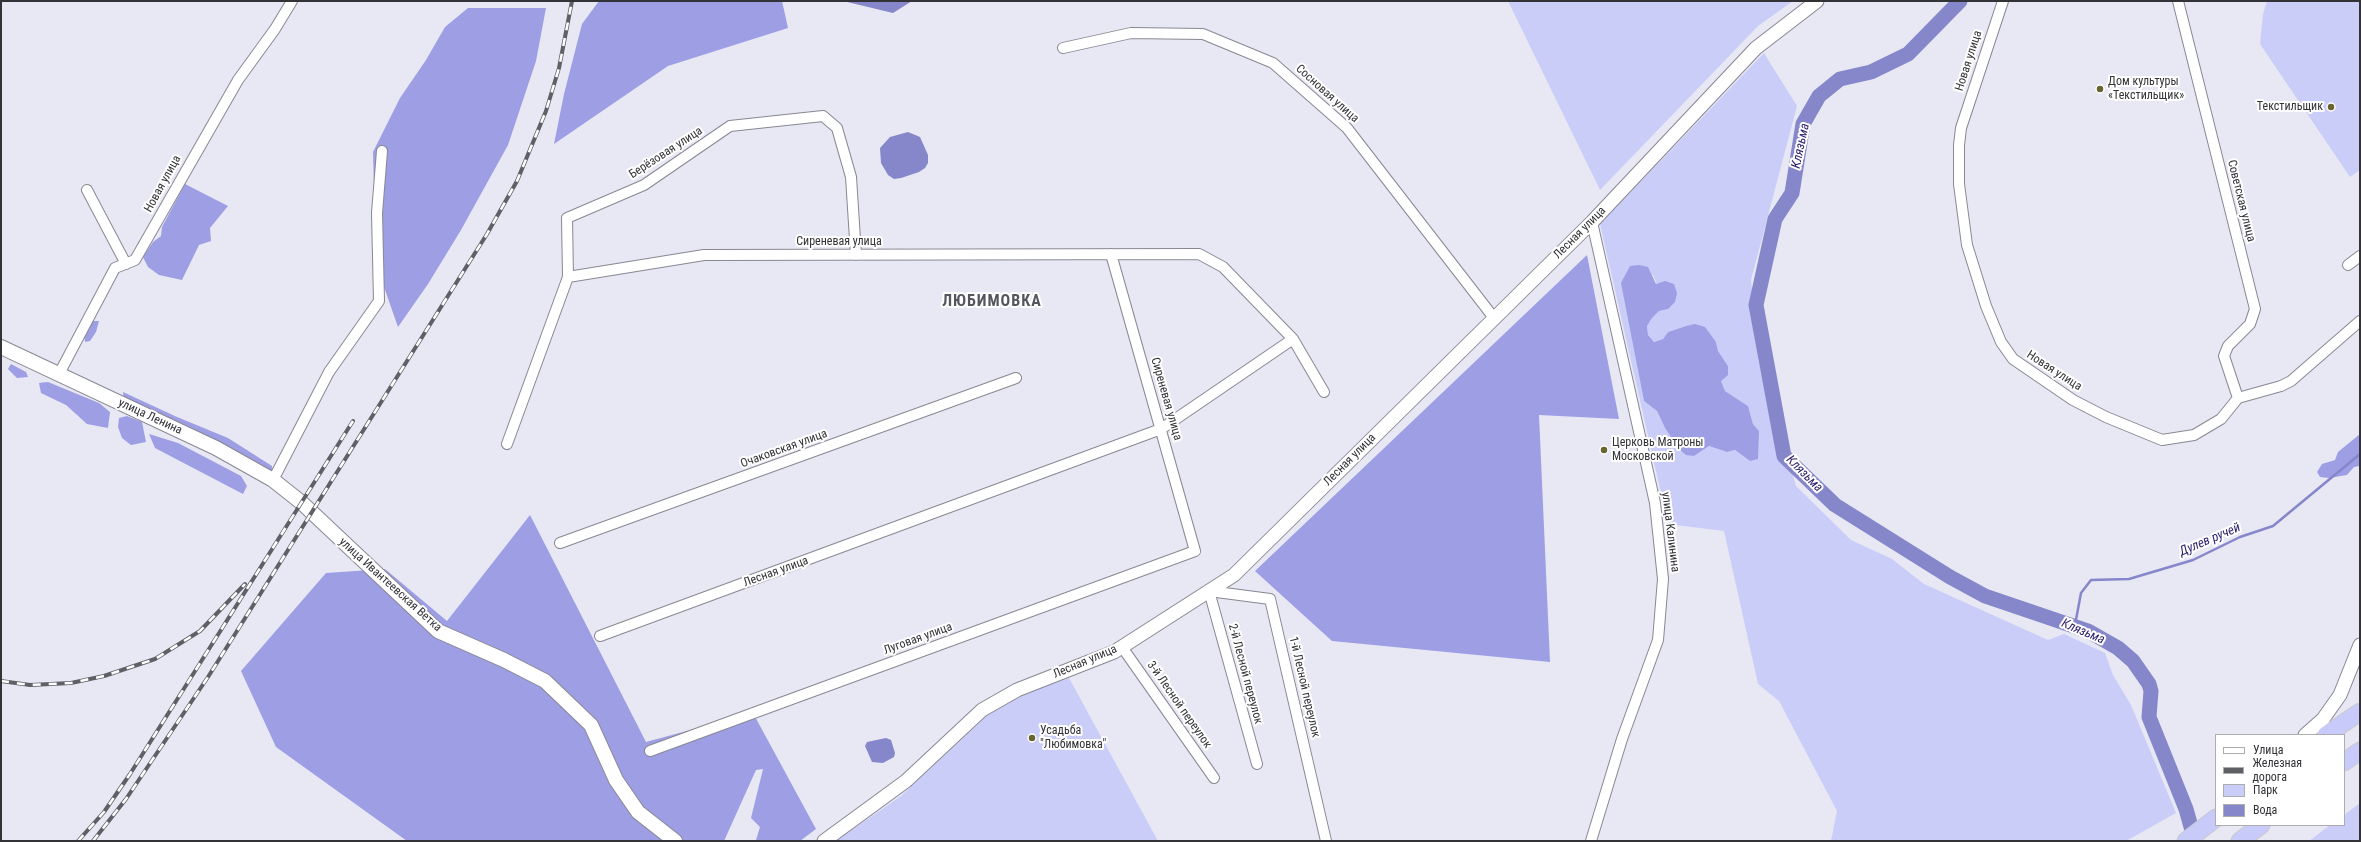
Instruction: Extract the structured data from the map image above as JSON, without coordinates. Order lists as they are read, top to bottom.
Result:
{
  "streets": {
    "main road": ["улица Ленина", "улица Ивантеевская Ветка"],
    "street": [
      "Новая улица",
      "Сосновая улица",
      "Берёзовая улица",
      "Советская улица",
      "Лесная улица",
      "Сиреневая улица",
      "Очаковская улица",
      "улица Калинина",
      "Луговая улица",
      "2-й Лесной переулок",
      "1-й Лесной переулок",
      "3-й Лесной переулок"
    ]
  },
  "crossings": [
    ["Новая улица", "Советская улица"],
    ["Новая улица", "улица Ленина"],
    ["Сосновая улица", "Лесная улица"],
    ["Берёзовая улица", "Сиреневая улица"],
    ["Лесная улица", "Сиреневая улица"],
    ["Лесная улица", "улица Калинина"],
    ["Лесная улица", "2-й Лесной переулок"],
    ["Лесная улица", "1-й Лесной переулок"],
    ["Лесная улица", "3-й Лесной переулок"],
    ["Сиреневая улица", "Луговая улица"],
    ["улица Ленина", "улица Ивантеевская Ветка"],
    ["2-й Лесной переулок", "1-й Лесной переулок"]
  ],
  "districts": ["ЛЮБИМОВКА"],
  "water": ["Клязьма", "Дулев ручей"],
  "places": [
    "Дом культуры «Текстильщик»",
    "Текстильщик",
    "Церковь Матроны Московской",
    "Усадьба \"Любимовка\""
  ],
  "legend": [
    "Улица",
    "Железная дорога",
    "Парк",
    "Вода"
  ]
}
